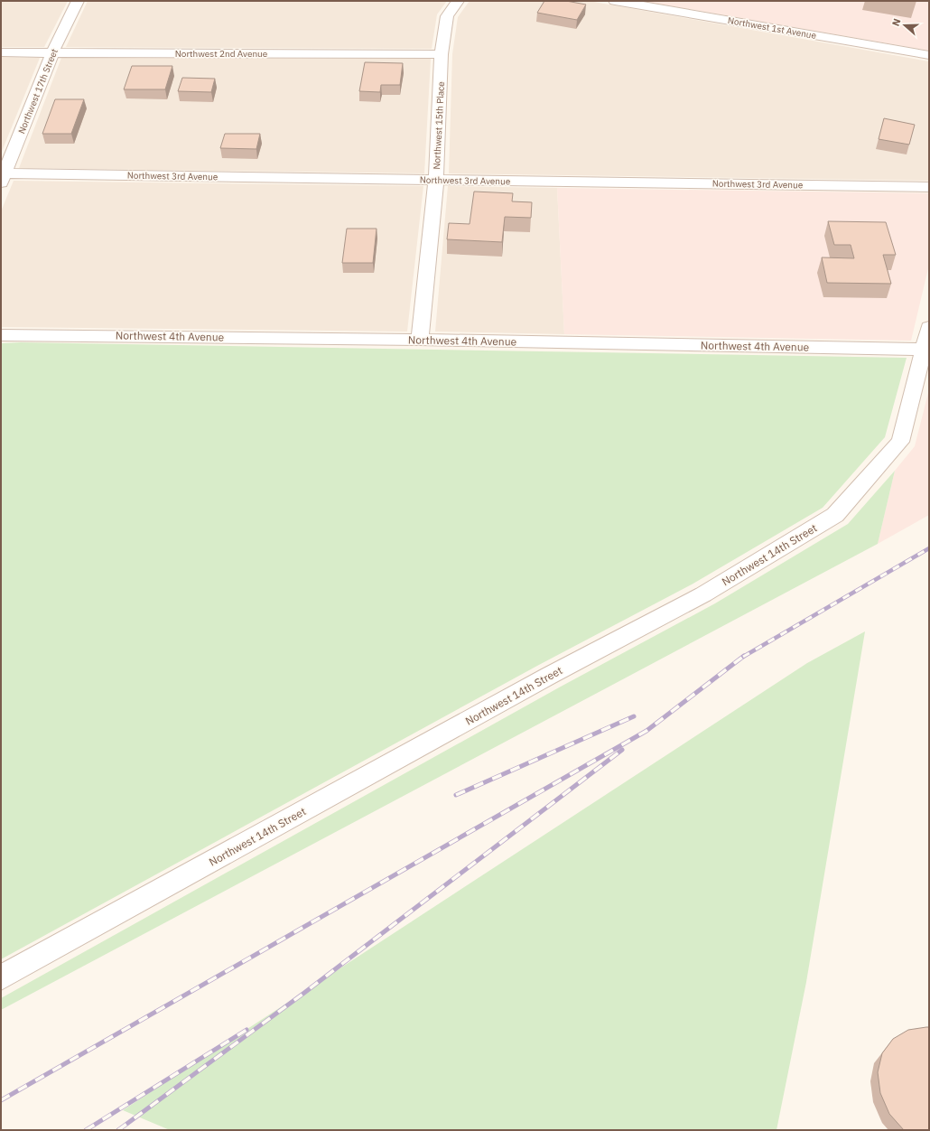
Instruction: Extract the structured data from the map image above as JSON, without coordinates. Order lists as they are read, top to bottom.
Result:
{
  "streets": {
    "street": [
      "Northwest 1st Avenue",
      "Northwest 2nd Avenue",
      "Northwest 17th Street",
      "Northwest 15th Place",
      "Northwest 3rd Avenue",
      "Northwest 4th Avenue",
      "Northwest 14th Street"
    ]
  },
  "crossings": [
    ["Northwest 2nd Avenue", "Northwest 17th Street"],
    ["Northwest 2nd Avenue", "Northwest 15th Place"],
    ["Northwest 17th Street", "Northwest 3rd Avenue"],
    ["Northwest 15th Place", "Northwest 3rd Avenue"],
    ["Northwest 15th Place", "Northwest 4th Avenue"],
    ["Northwest 4th Avenue", "Northwest 14th Street"]
  ],
  "north": "left"
}
